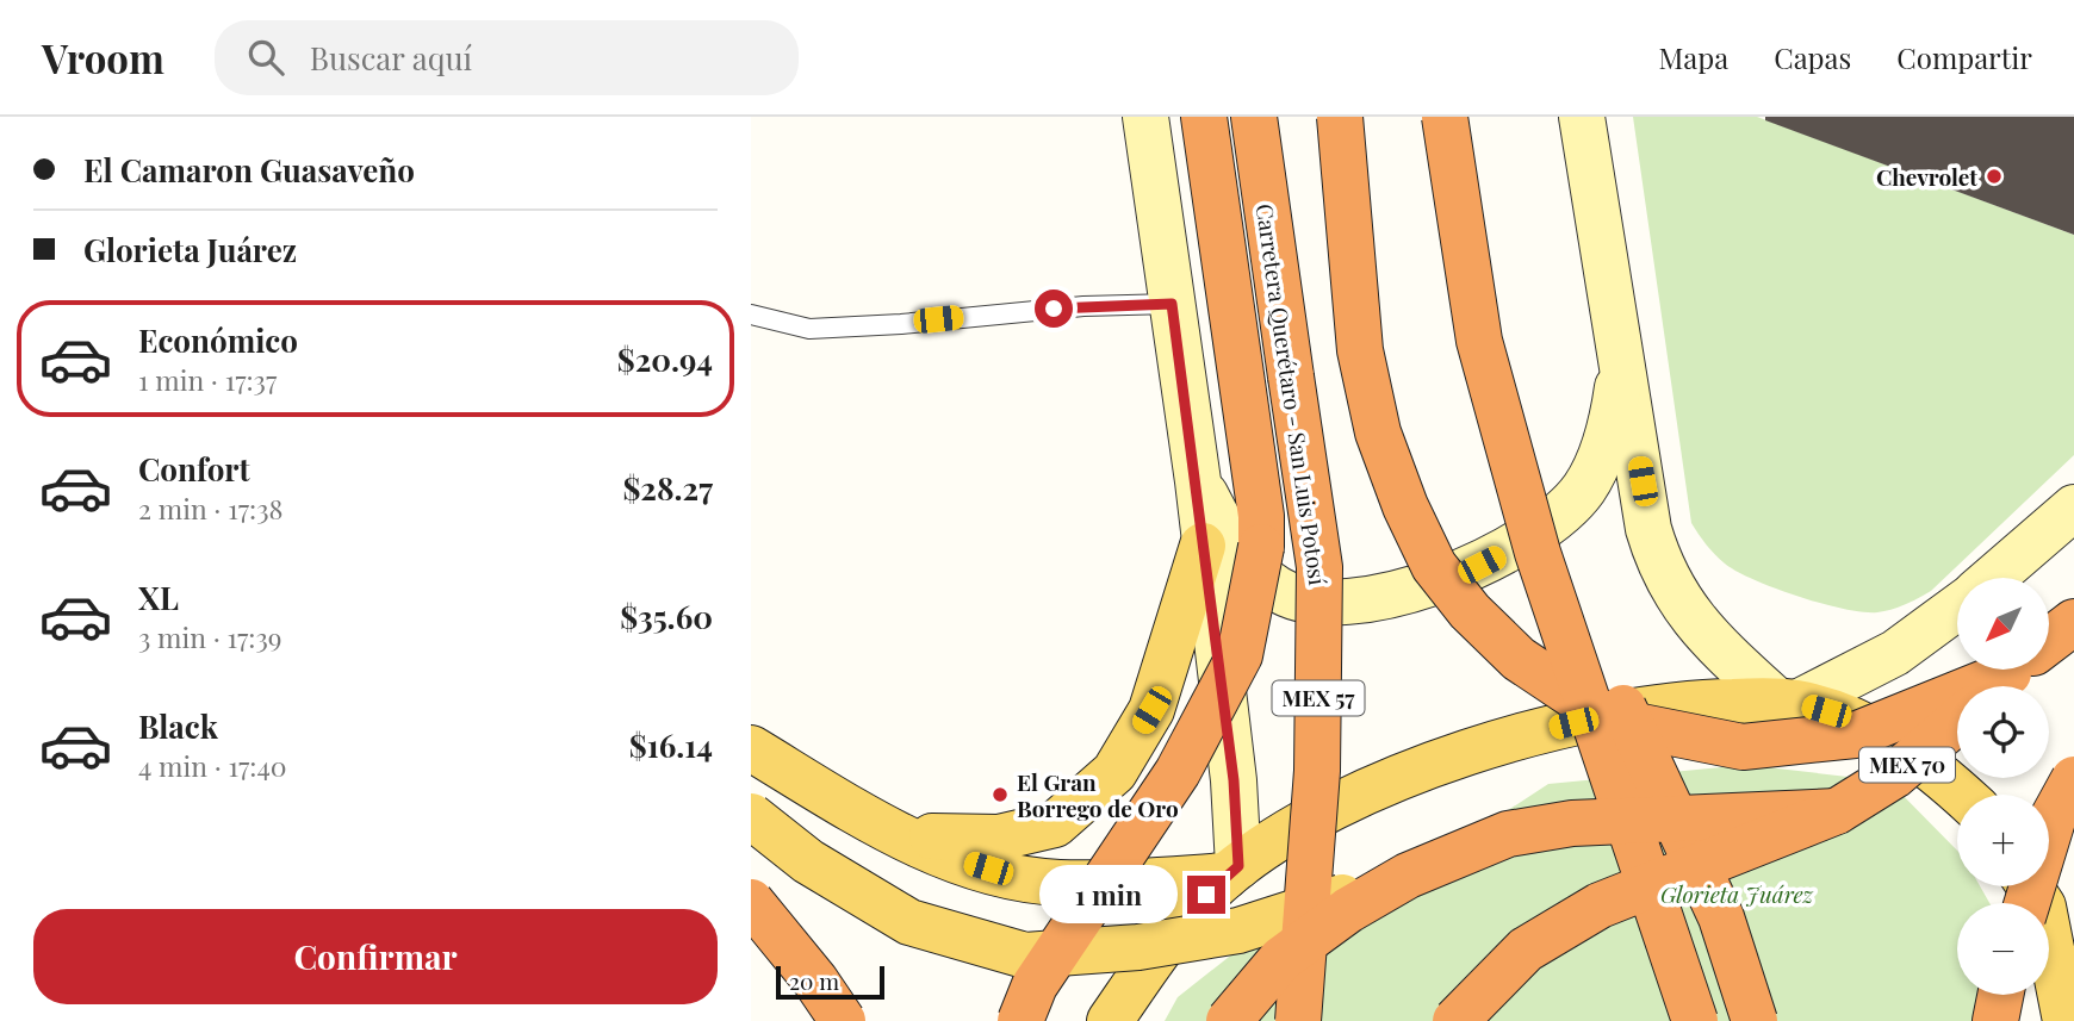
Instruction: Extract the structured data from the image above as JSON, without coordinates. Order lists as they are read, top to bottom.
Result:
{
  "streets": {
    "highway": ["Carretera Querétaro - San Luis Potosí", "MEX 57", "MEX 70"]
  },
  "parks": ["Glorieta Juárez"],
  "places": ["Chevrolet", "El Gran Borrego de Oro"],
  "scale_bar": "20 m",
  "north": "bottom left",
  "page": {
    "header": "Vroom",
    "search": "Buscar aquí",
    "nav": ["Mapa", "Capas", "Compartir"],
    "banner": ["El Camaron Guasaveño", "Glorieta Juárez"],
    "list": [
      {
        "name": "Económico",
        "note": "1 min · 17:37",
        "value": "$20.94"
      },
      {
        "name": "Confort",
        "note": "2 min · 17:38",
        "value": "$28.27"
      },
      {
        "name": "XL",
        "note": "3 min · 17:39",
        "value": "$35.60"
      },
      {
        "name": "Black",
        "note": "4 min · 17:40",
        "value": "$16.14"
      }
    ],
    "map_buttons": ["+", "−"],
    "bubble": "1 min",
    "buttons": "Confirmar",
    "scale": "20 m"
  }
}
